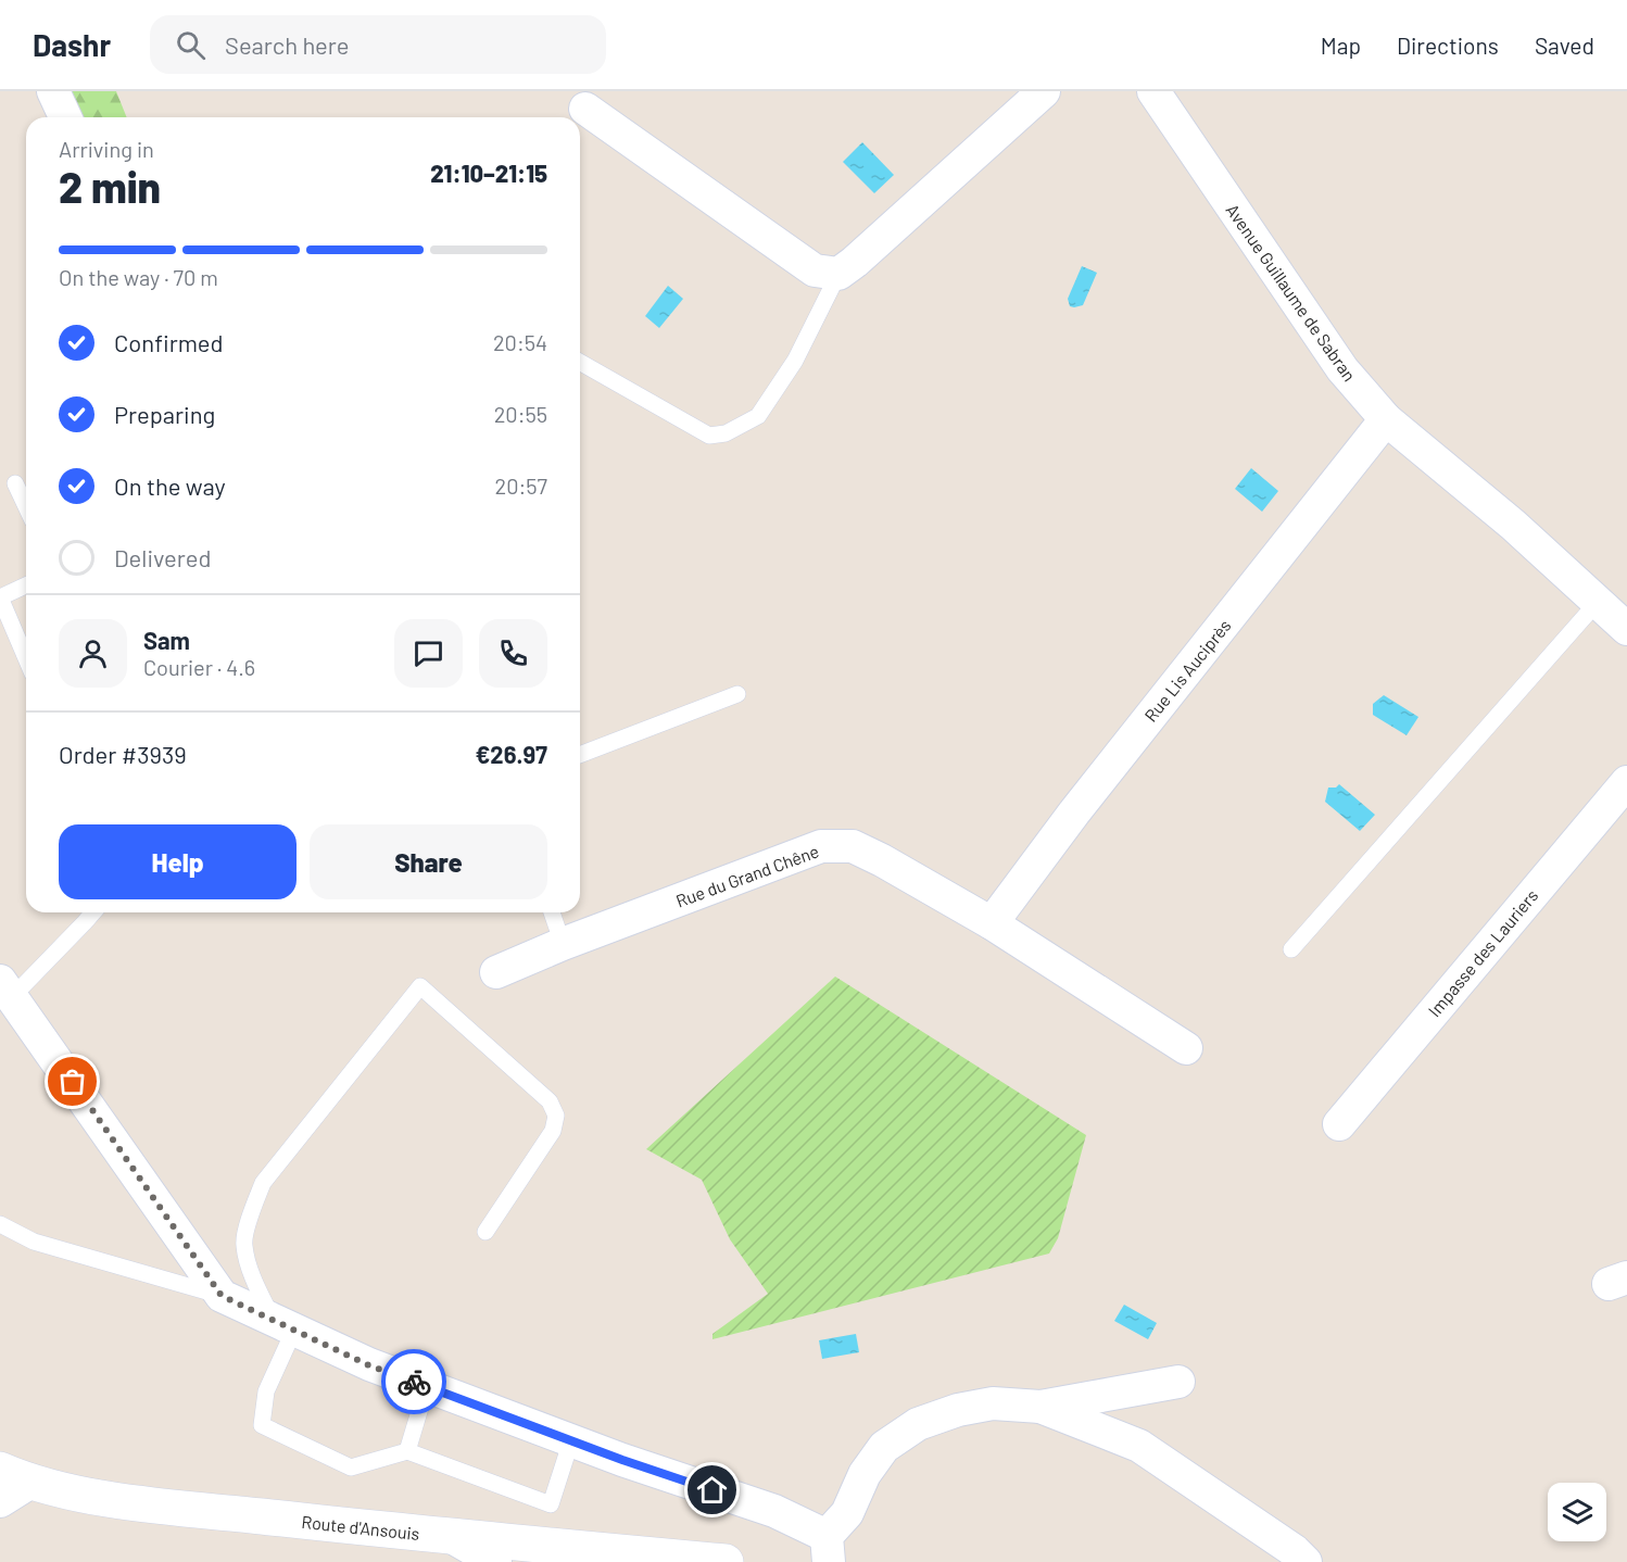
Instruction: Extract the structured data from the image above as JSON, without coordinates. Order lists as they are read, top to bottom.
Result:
{
  "streets": {
    "street": [
      "Avenue Guillaume de Sabran",
      "Rue Lis Auciprès",
      "Rue du Grand Chêne",
      "Impasse des Lauriers",
      "Route d'Ansouis"
    ]
  },
  "crossings": [
    ["Avenue Guillaume de Sabran", "Rue Lis Auciprès"],
    ["Rue Lis Auciprès", "Rue du Grand Chêne"]
  ],
  "page": {
    "header": "Dashr",
    "search": "Search here",
    "nav": ["Map", "Directions", "Saved"],
    "heading": ["2 min", "Arriving in", "21:10–21:15"],
    "panel": [
      "Sam",
      "Courier · 4.6",
      "Order #3939",
      "€26.97"
    ],
    "bar": "On the way · 70 m",
    "list": [
      ["Confirmed", "20:54"],
      ["Preparing", "20:55"],
      ["On the way", "20:57"],
      "Delivered"
    ],
    "buttons": ["Help", "Share"]
  }
}
